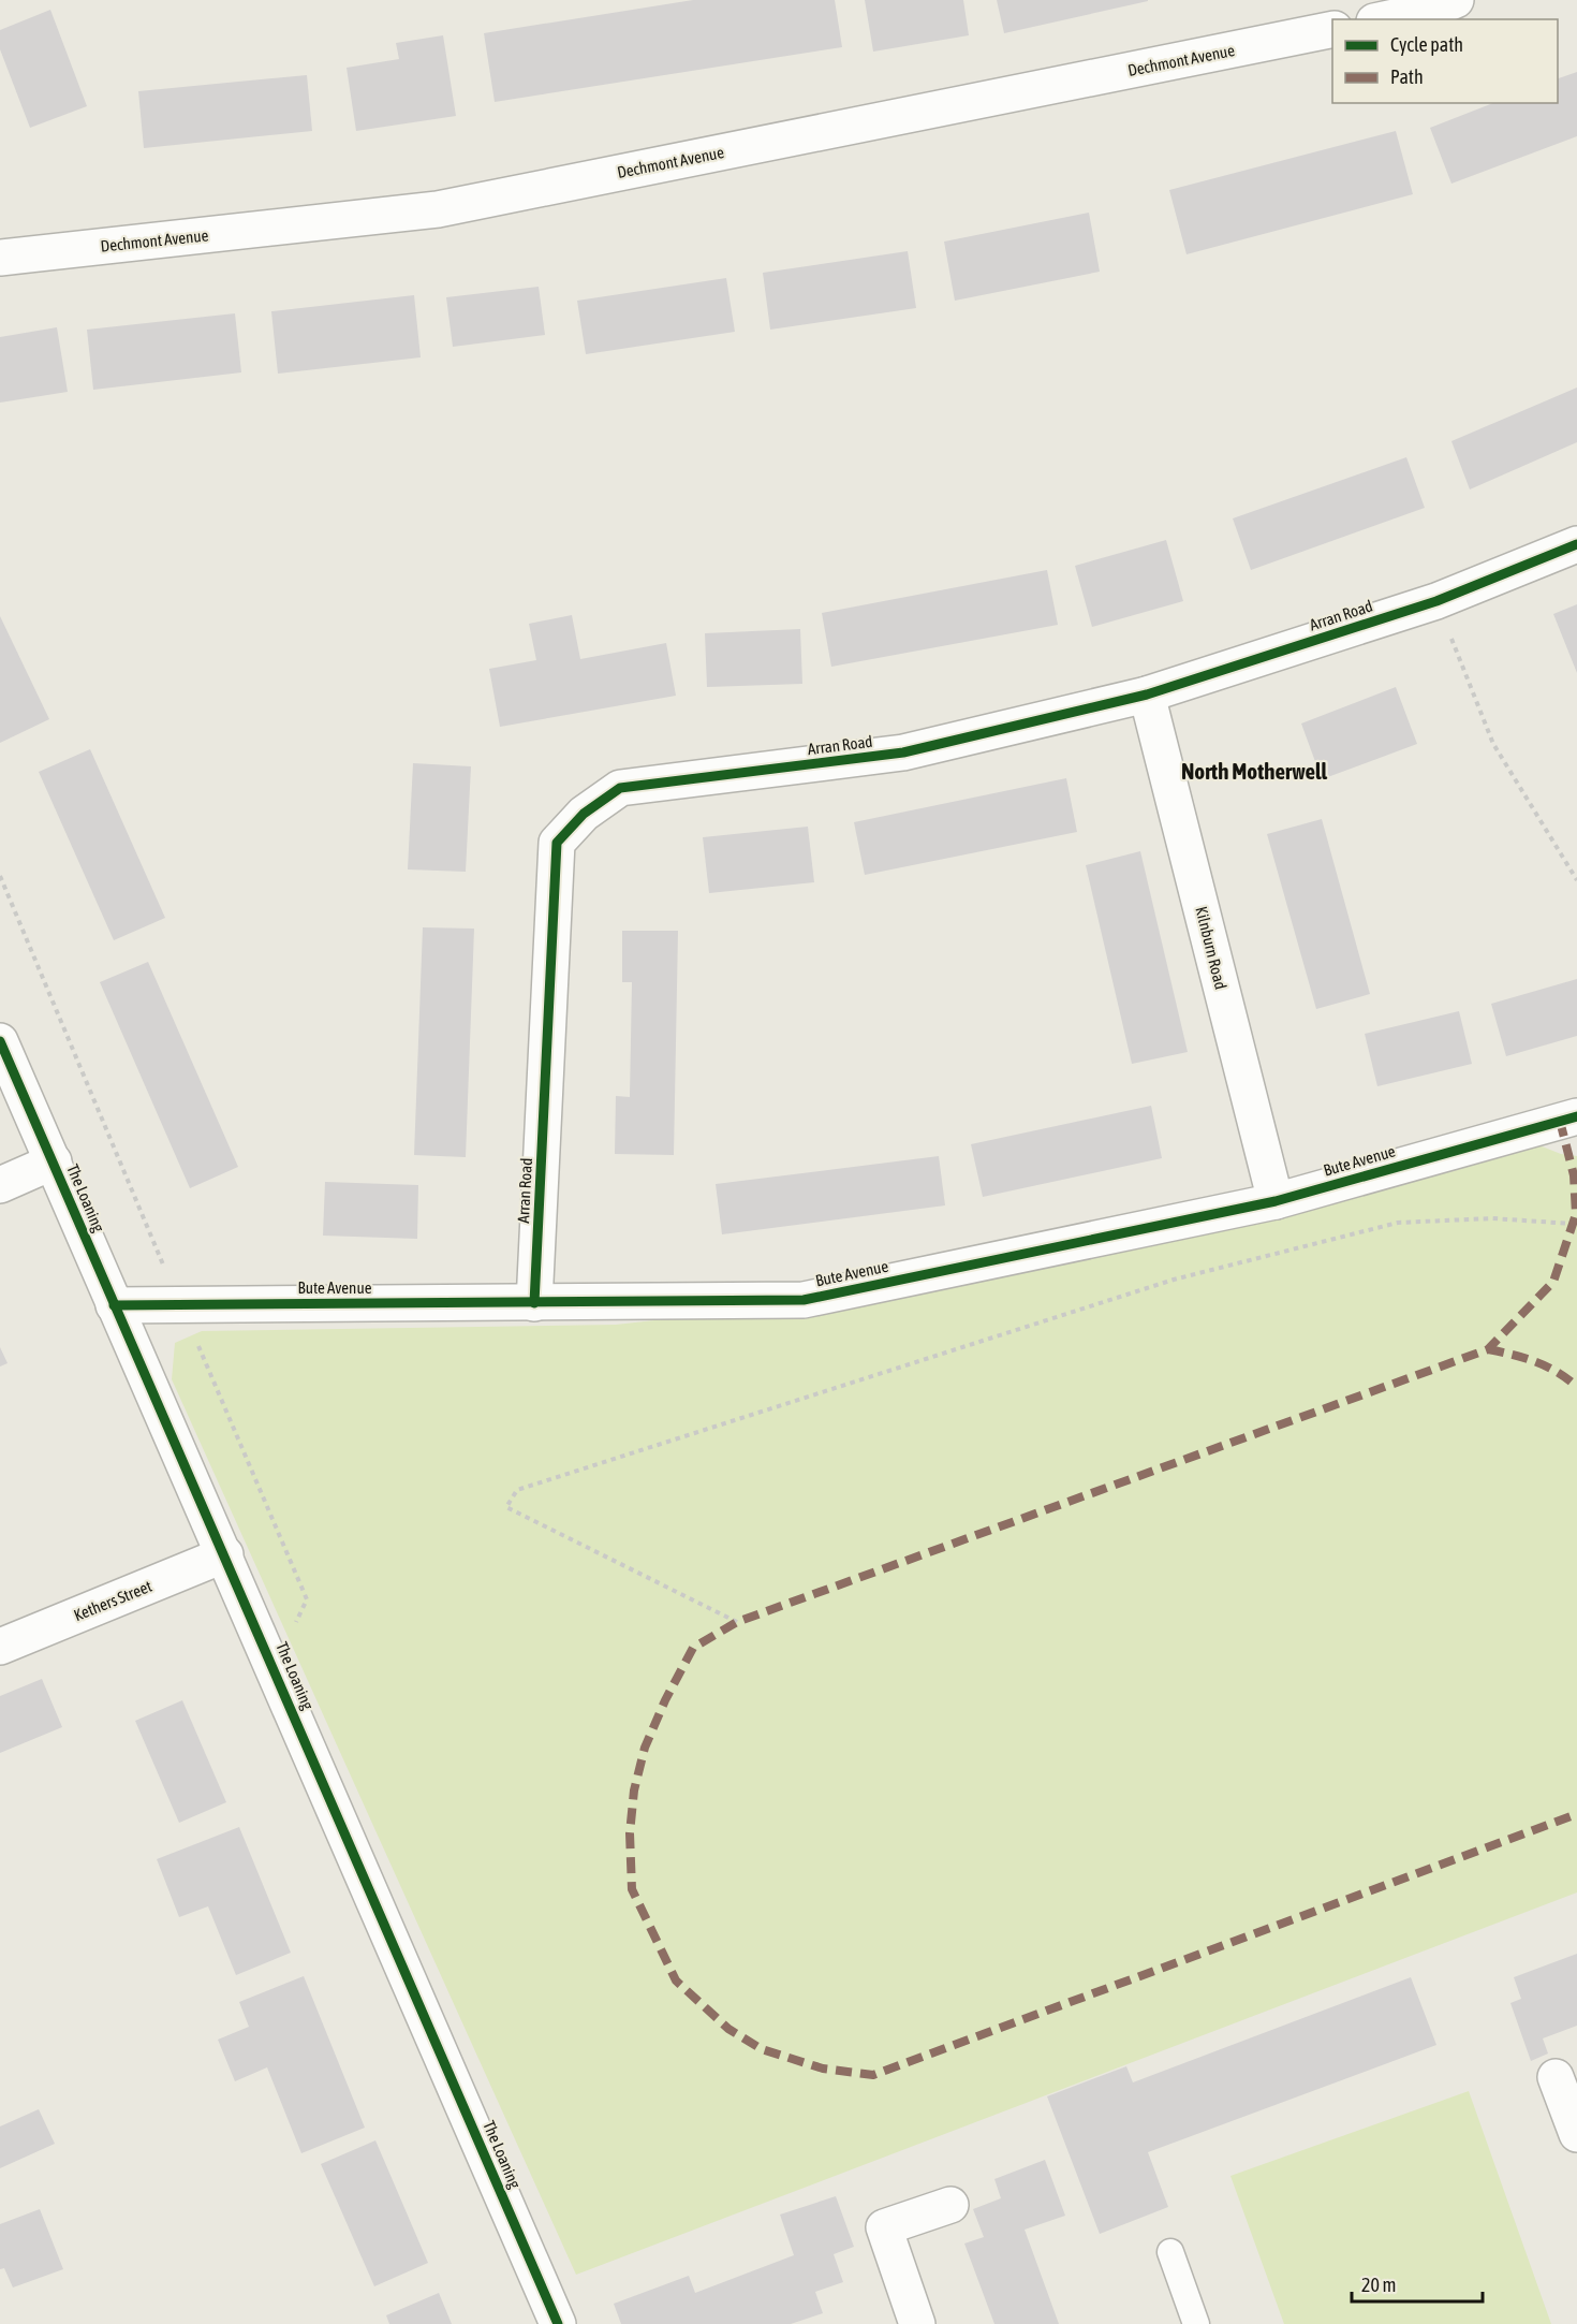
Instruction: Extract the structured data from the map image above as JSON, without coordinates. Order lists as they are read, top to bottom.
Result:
{
  "streets": {
    "street": [
      "Dechmont Avenue",
      "Arran Road",
      "Kilnburn Road",
      "Bute Avenue",
      "The Loaning",
      "Kethers Street"
    ]
  },
  "crossings": [
    ["Arran Road", "Kilnburn Road"],
    ["Arran Road", "Bute Avenue"],
    ["Kilnburn Road", "Bute Avenue"],
    ["Bute Avenue", "The Loaning"],
    ["The Loaning", "Kethers Street"]
  ],
  "districts": ["North Motherwell"],
  "legend": ["Cycle path", "Path"],
  "scale_bar": "20 m"
}
